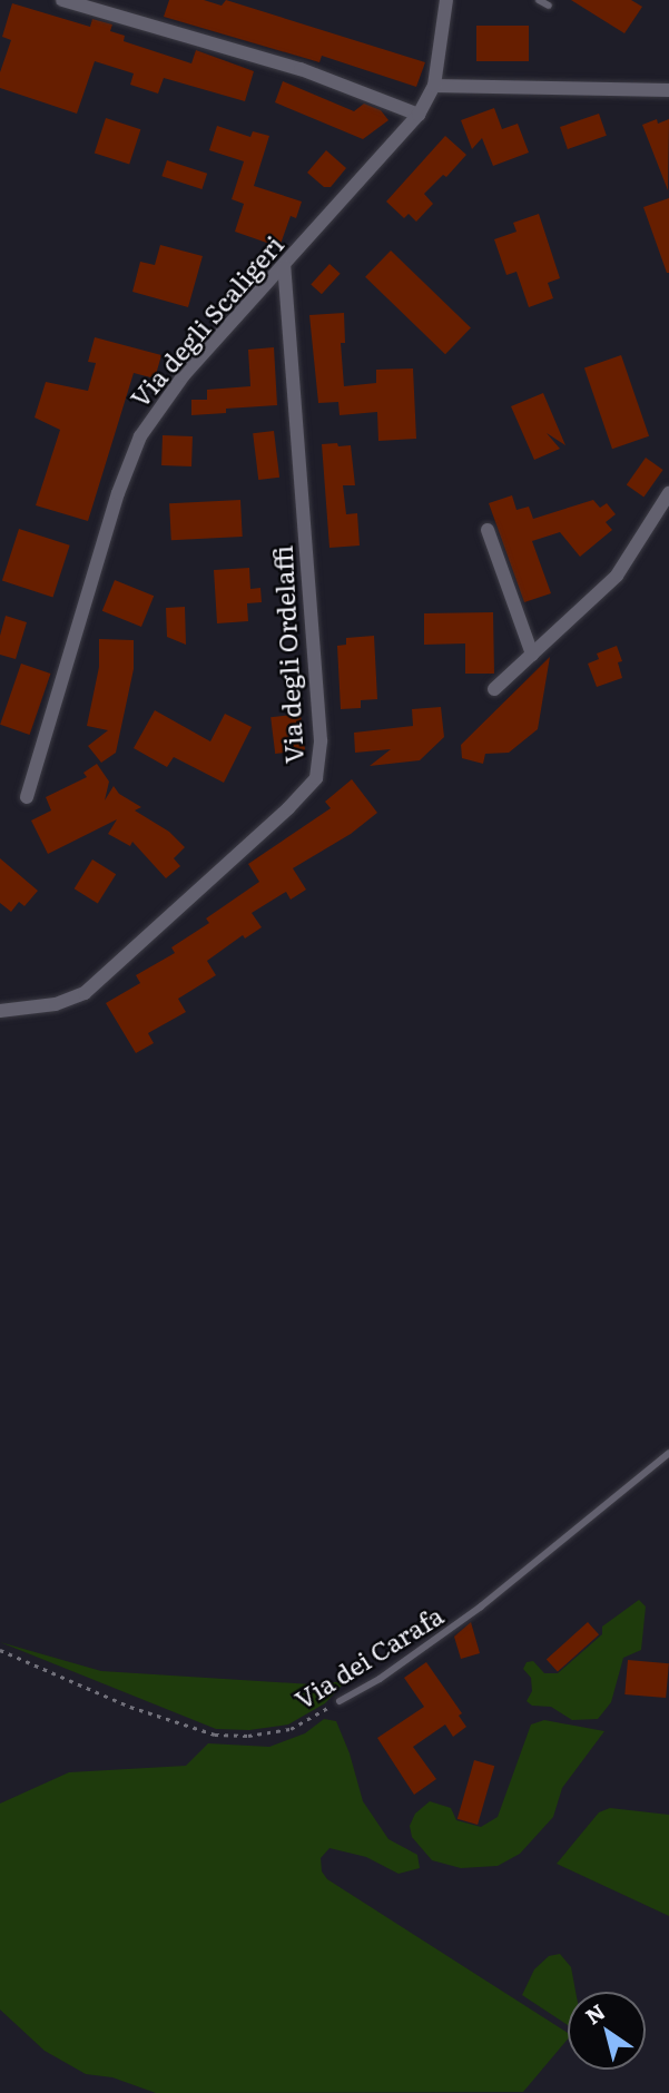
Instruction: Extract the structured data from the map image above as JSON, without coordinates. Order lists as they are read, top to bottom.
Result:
{
  "streets": {
    "street": ["Via degli Scaligeri", "Via degli Ordelaffi"],
    "lane": ["Via dei Carafa"]
  },
  "crossings": [
    ["Via degli Scaligeri", "Via degli Ordelaffi"]
  ],
  "north": "top left"
}
